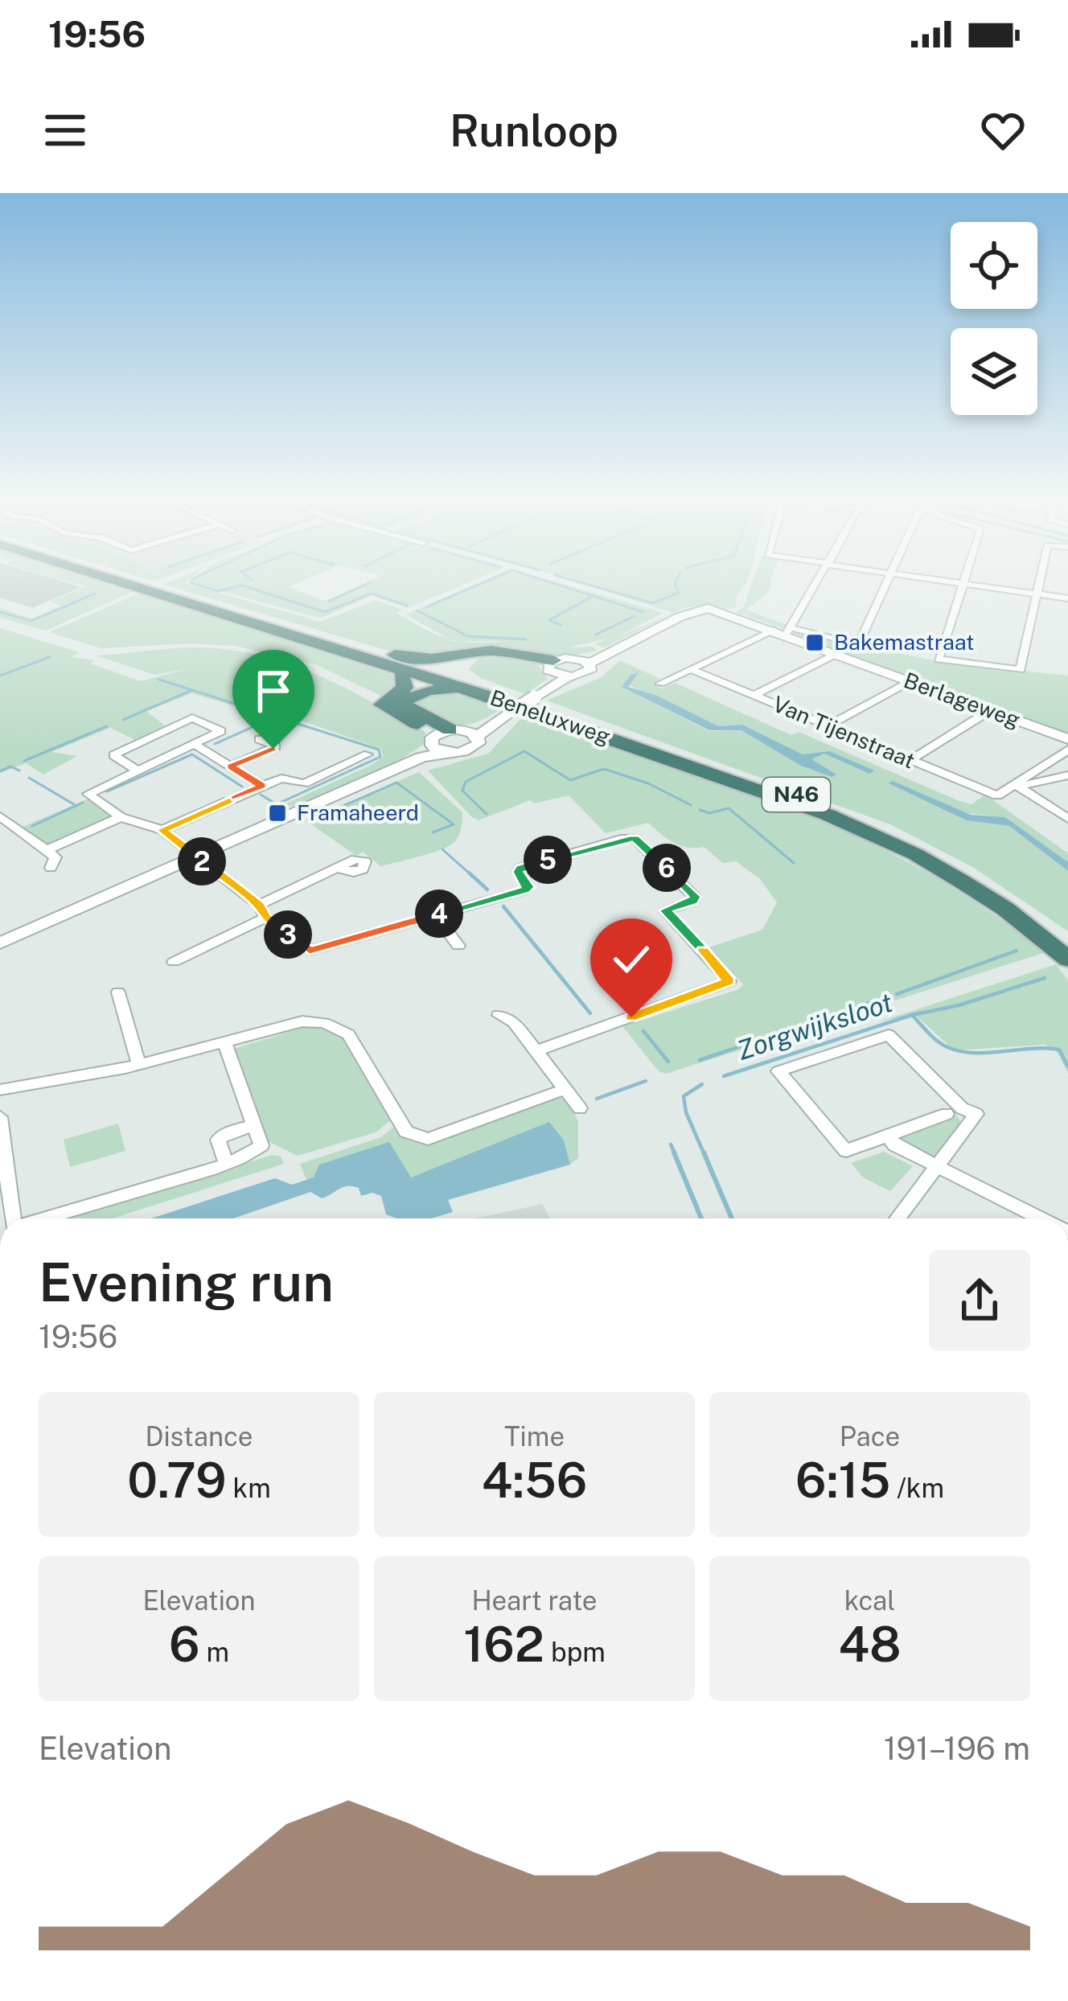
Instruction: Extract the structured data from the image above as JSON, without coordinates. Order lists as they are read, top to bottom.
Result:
{
  "streets": {
    "highway": ["Beneluxweg", "N46"],
    "street": ["Berlageweg", "Van Tijenstraat"]
  },
  "crossings": [
    ["Beneluxweg", "N46"]
  ],
  "water": ["Zorgwijksloot"],
  "places": {
    "transit": ["Bakemastraat", "Framaheerd"]
  },
  "page": {
    "status": "19:56",
    "header": "Runloop",
    "pins": [
      "5",
      "2",
      "6",
      "4",
      "3"
    ],
    "heading": ["Evening run", "19:56"],
    "stats": [
      ["Distance", "0.79 km"],
      ["Time", "4:56"],
      ["Pace", "6:15 /km"],
      ["Elevation", "6 m"],
      ["Heart rate", "162 bpm"],
      ["kcal", "48"]
    ],
    "chart": ["Elevation", "191–196 m"]
  }
}
